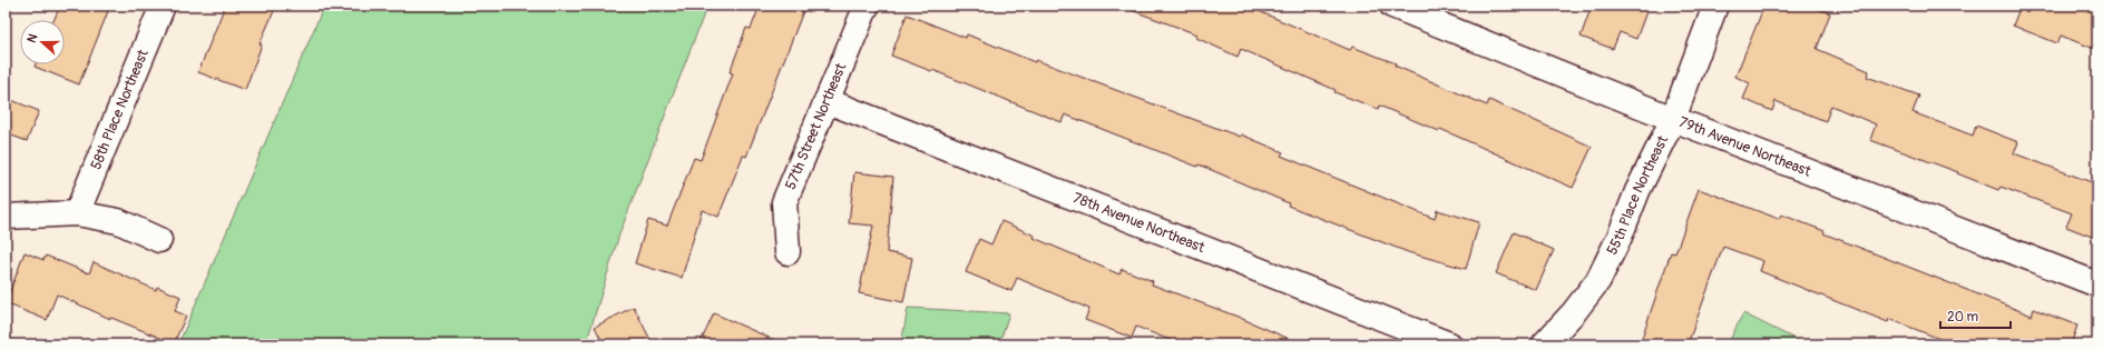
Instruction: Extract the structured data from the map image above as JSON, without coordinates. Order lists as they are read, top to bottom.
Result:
{
  "streets": {
    "street": [
      "58th Place Northeast",
      "57th Street Northeast",
      "79th Avenue Northeast",
      "55th Place Northeast",
      "78th Avenue Northeast"
    ]
  },
  "crossings": [
    ["57th Street Northeast", "78th Avenue Northeast"],
    ["79th Avenue Northeast", "55th Place Northeast"]
  ],
  "scale_bar": "20 m",
  "north": "left"
}
